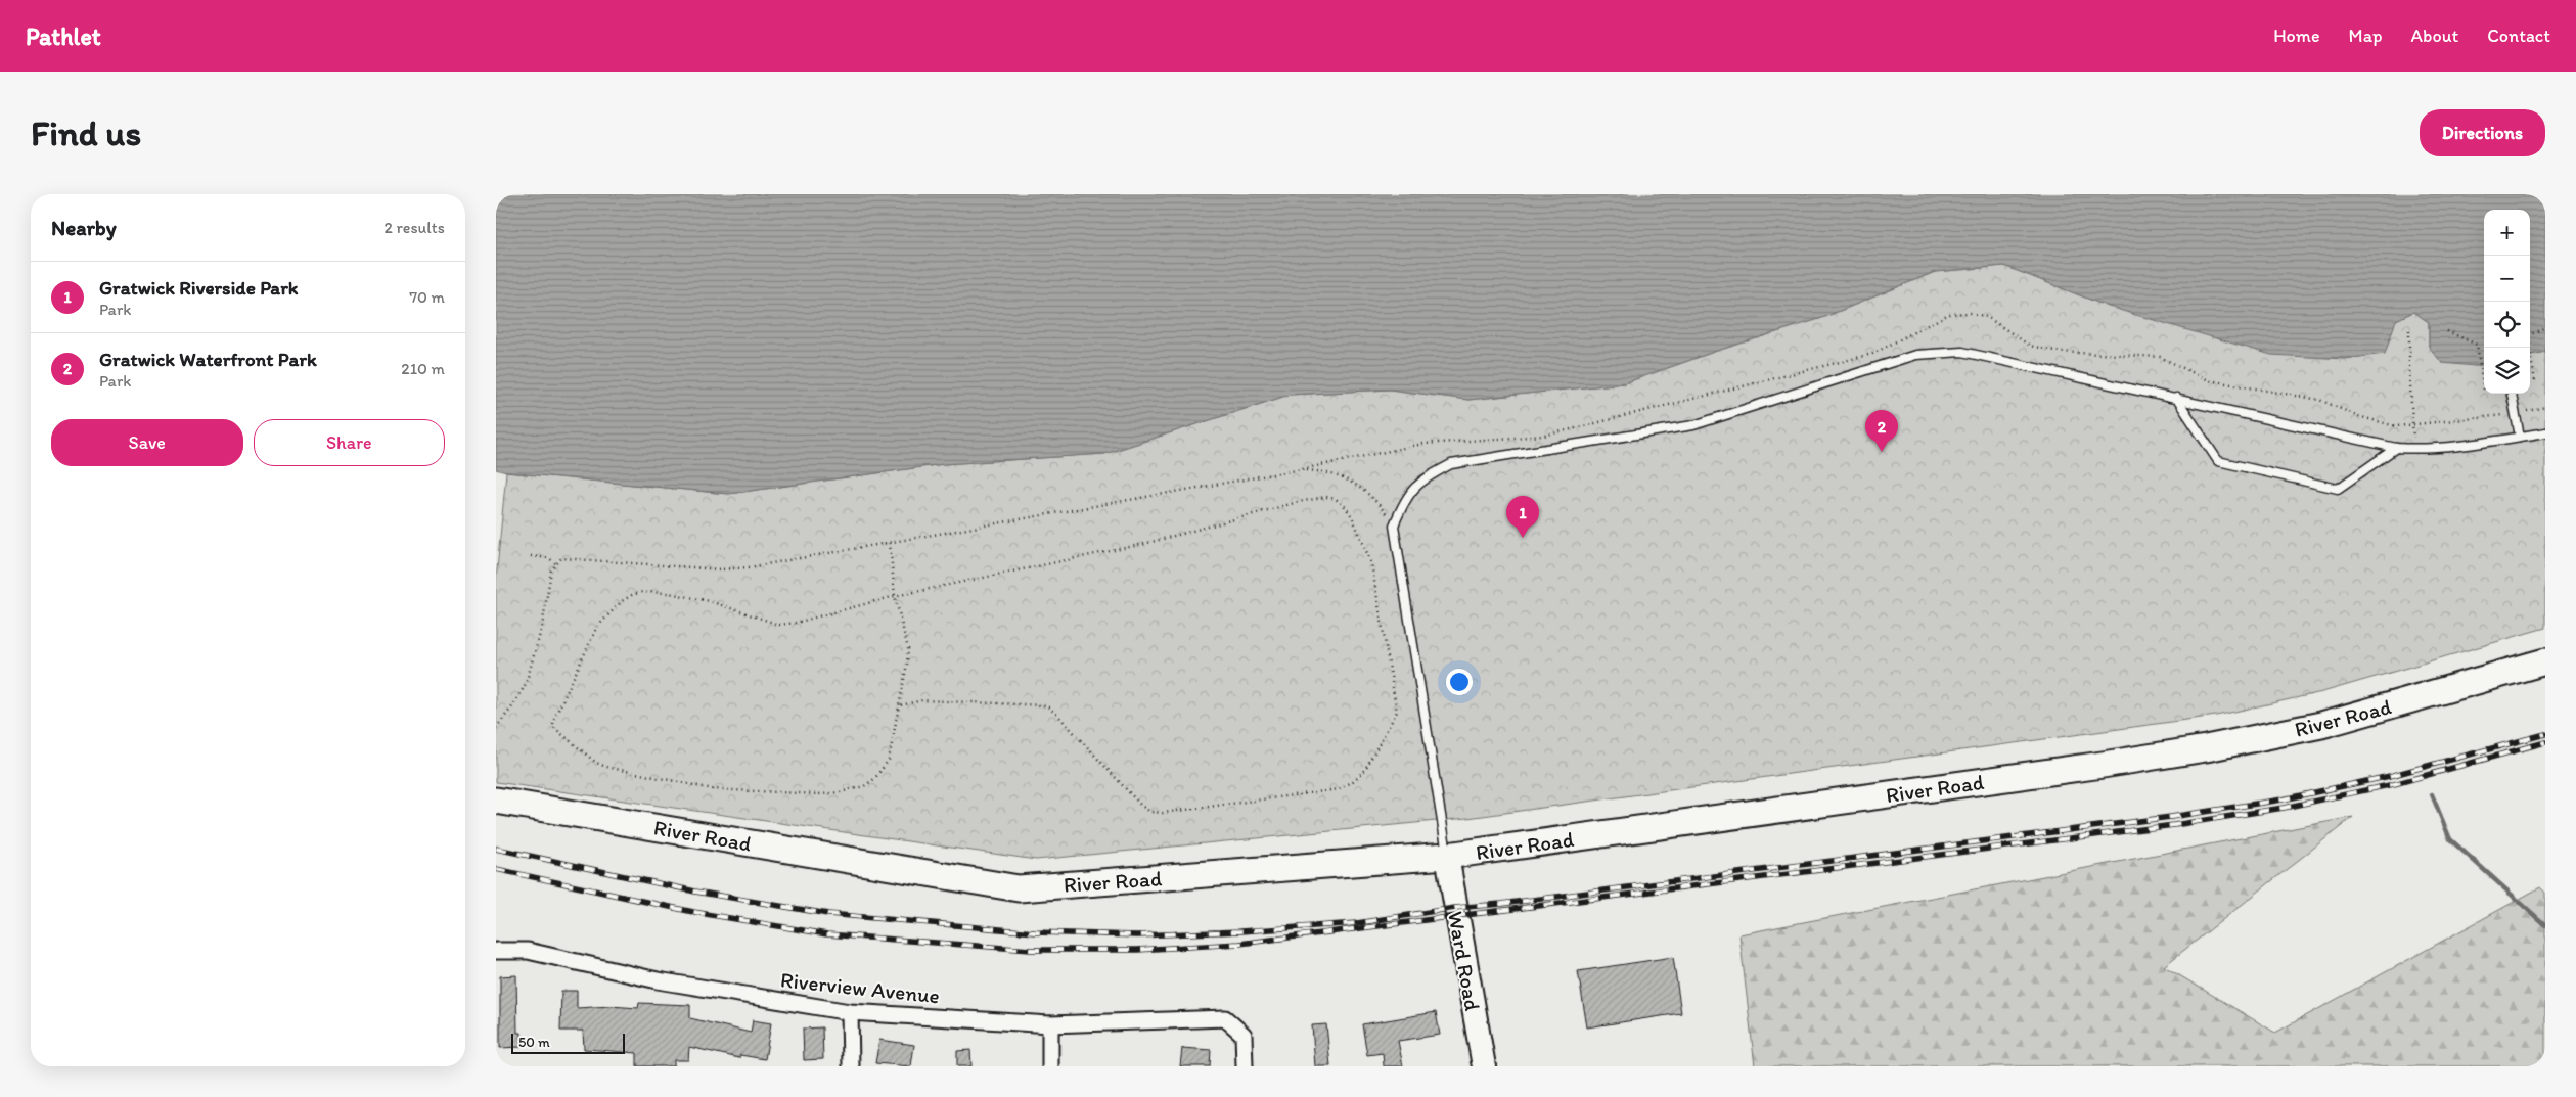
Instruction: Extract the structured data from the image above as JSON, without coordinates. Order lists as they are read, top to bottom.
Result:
{
  "streets": {
    "main road": ["River Road", "Ward Road"],
    "street": ["Riverview Avenue"]
  },
  "crossings": [
    ["River Road", "Ward Road"]
  ],
  "scale_bar": "50 m",
  "page": {
    "header": "Pathlet",
    "nav": [
      "Home",
      "Map",
      "About",
      "Contact"
    ],
    "buttons": [
      "Directions",
      ["Save", "Share"]
    ],
    "title": "Find us",
    "heading": ["Nearby", "2 results"],
    "map_buttons": ["+", "−"],
    "list": [
      {
        "mark": "1",
        "name": "Gratwick Riverside Park",
        "note": "Park",
        "value": "70 m"
      },
      {
        "mark": "2",
        "name": "Gratwick Waterfront Park",
        "note": "Park",
        "value": "210 m"
      }
    ],
    "pins": ["2", "1"],
    "scale": "50 m"
  }
}
